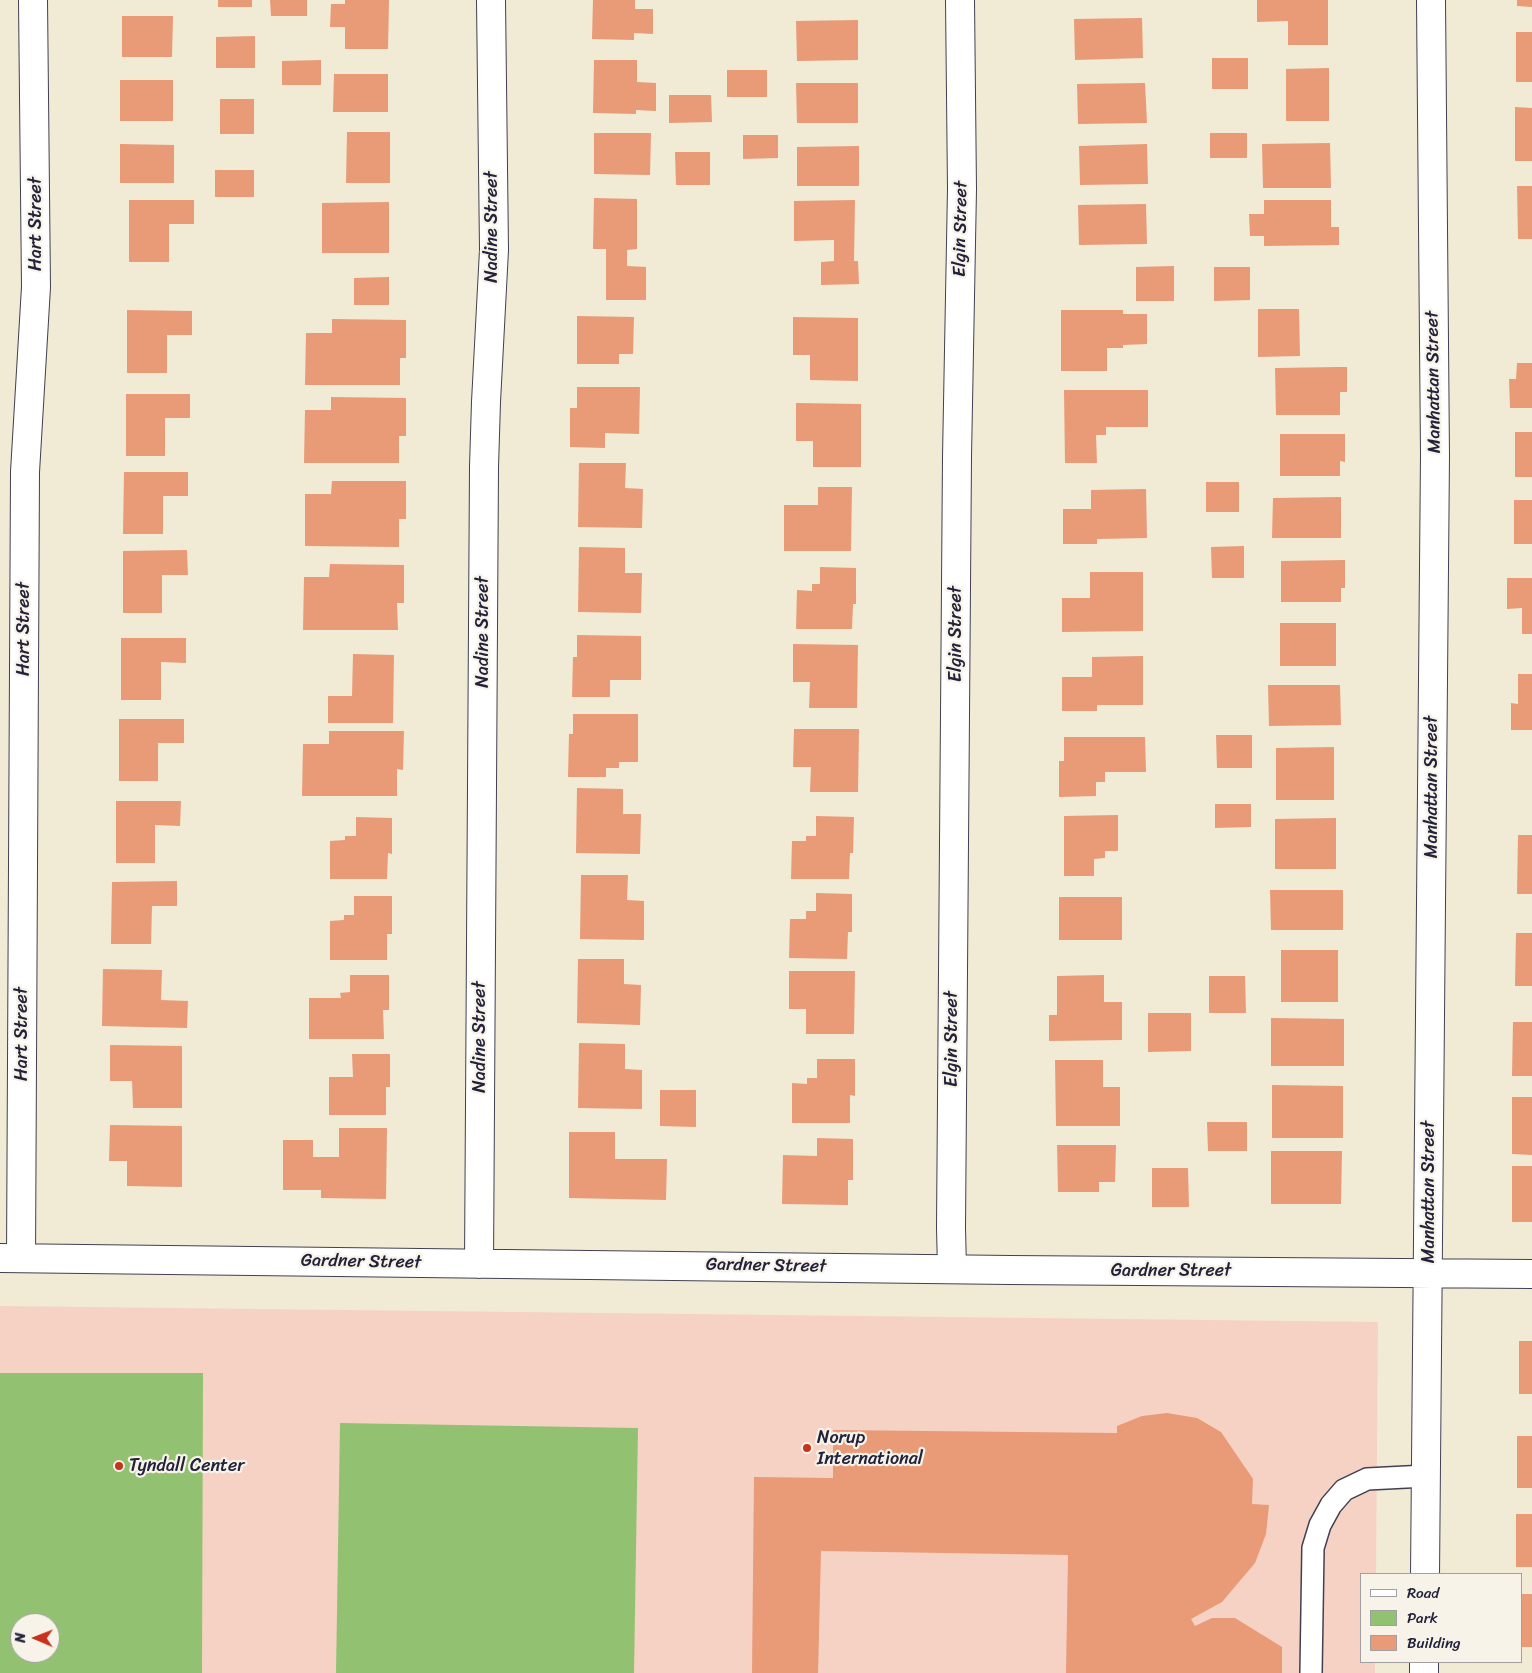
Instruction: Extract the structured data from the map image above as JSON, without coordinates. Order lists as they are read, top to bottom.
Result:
{
  "streets": {
    "street": [
      "Hart Street",
      "Nadine Street",
      "Elgin Street",
      "Manhattan Street",
      "Gardner Street"
    ]
  },
  "crossings": [
    ["Hart Street", "Gardner Street"],
    ["Nadine Street", "Gardner Street"],
    ["Elgin Street", "Gardner Street"],
    ["Manhattan Street", "Gardner Street"]
  ],
  "places": ["Norup International", "Tyndall Center"],
  "legend": ["Road", "Park", "Building"],
  "north": "left"
}
